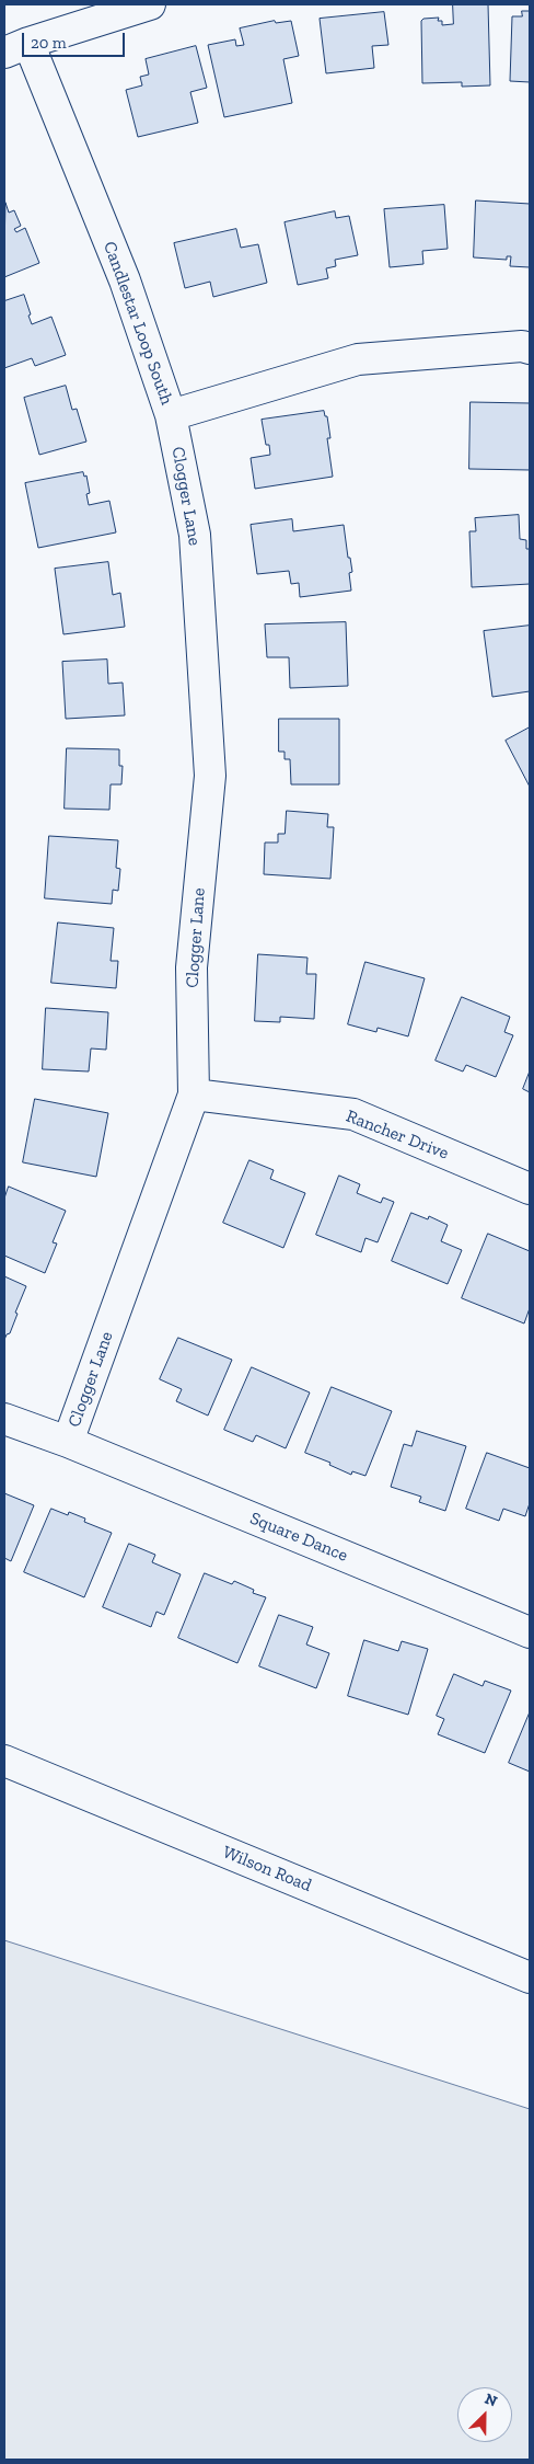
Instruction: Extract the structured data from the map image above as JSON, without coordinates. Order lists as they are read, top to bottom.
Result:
{
  "streets": {
    "street": [
      "Candlestar Loop South",
      "Clogger Lane",
      "Rancher Drive",
      "Square Dance",
      "Wilson Road"
    ]
  },
  "crossings": [
    ["Candlestar Loop South", "Clogger Lane"],
    ["Clogger Lane", "Rancher Drive"],
    ["Clogger Lane", "Square Dance"]
  ],
  "scale_bar": "20 m",
  "north": "top right"
}
